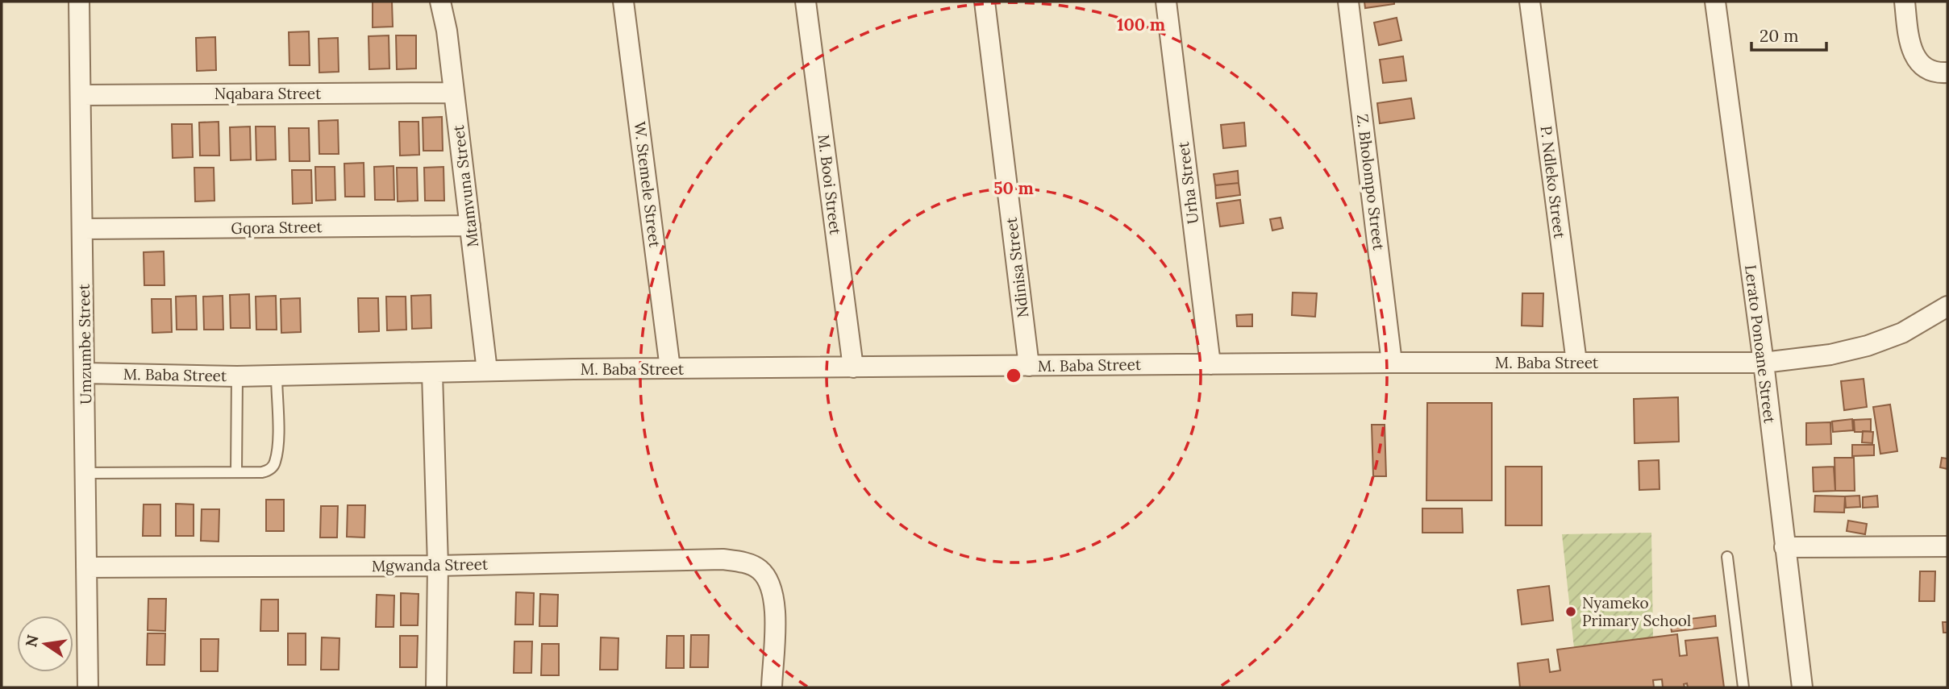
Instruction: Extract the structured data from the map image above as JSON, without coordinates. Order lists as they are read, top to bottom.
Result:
{
  "streets": {
    "street": [
      "Nqabara Street",
      "Z. Bholompo Street",
      "P. Ndleko Street",
      "Urha Street",
      "W. Stemele Street",
      "M. Booi Street",
      "Mtamvuna Street",
      "Gqora Street",
      "Ndinisa Street",
      "Umzumbe Street",
      "Lerato Ponoane Street",
      "M. Baba Street",
      "Mgwanda Street"
    ]
  },
  "crossings": [
    ["Nqabara Street", "Mtamvuna Street"],
    ["Nqabara Street", "Umzumbe Street"],
    ["Z. Bholompo Street", "M. Baba Street"],
    ["P. Ndleko Street", "M. Baba Street"],
    ["Urha Street", "M. Baba Street"],
    ["W. Stemele Street", "M. Baba Street"],
    ["M. Booi Street", "M. Baba Street"],
    ["Mtamvuna Street", "Gqora Street"],
    ["Mtamvuna Street", "M. Baba Street"],
    ["Gqora Street", "Umzumbe Street"],
    ["Ndinisa Street", "M. Baba Street"],
    ["Umzumbe Street", "M. Baba Street"],
    ["Umzumbe Street", "Mgwanda Street"],
    ["Lerato Ponoane Street", "M. Baba Street"]
  ],
  "places": ["Nyameko Primary School"],
  "scale_bar": "20 m",
  "north": "left",
  "rings": ["100 m", "50 m"]
}
